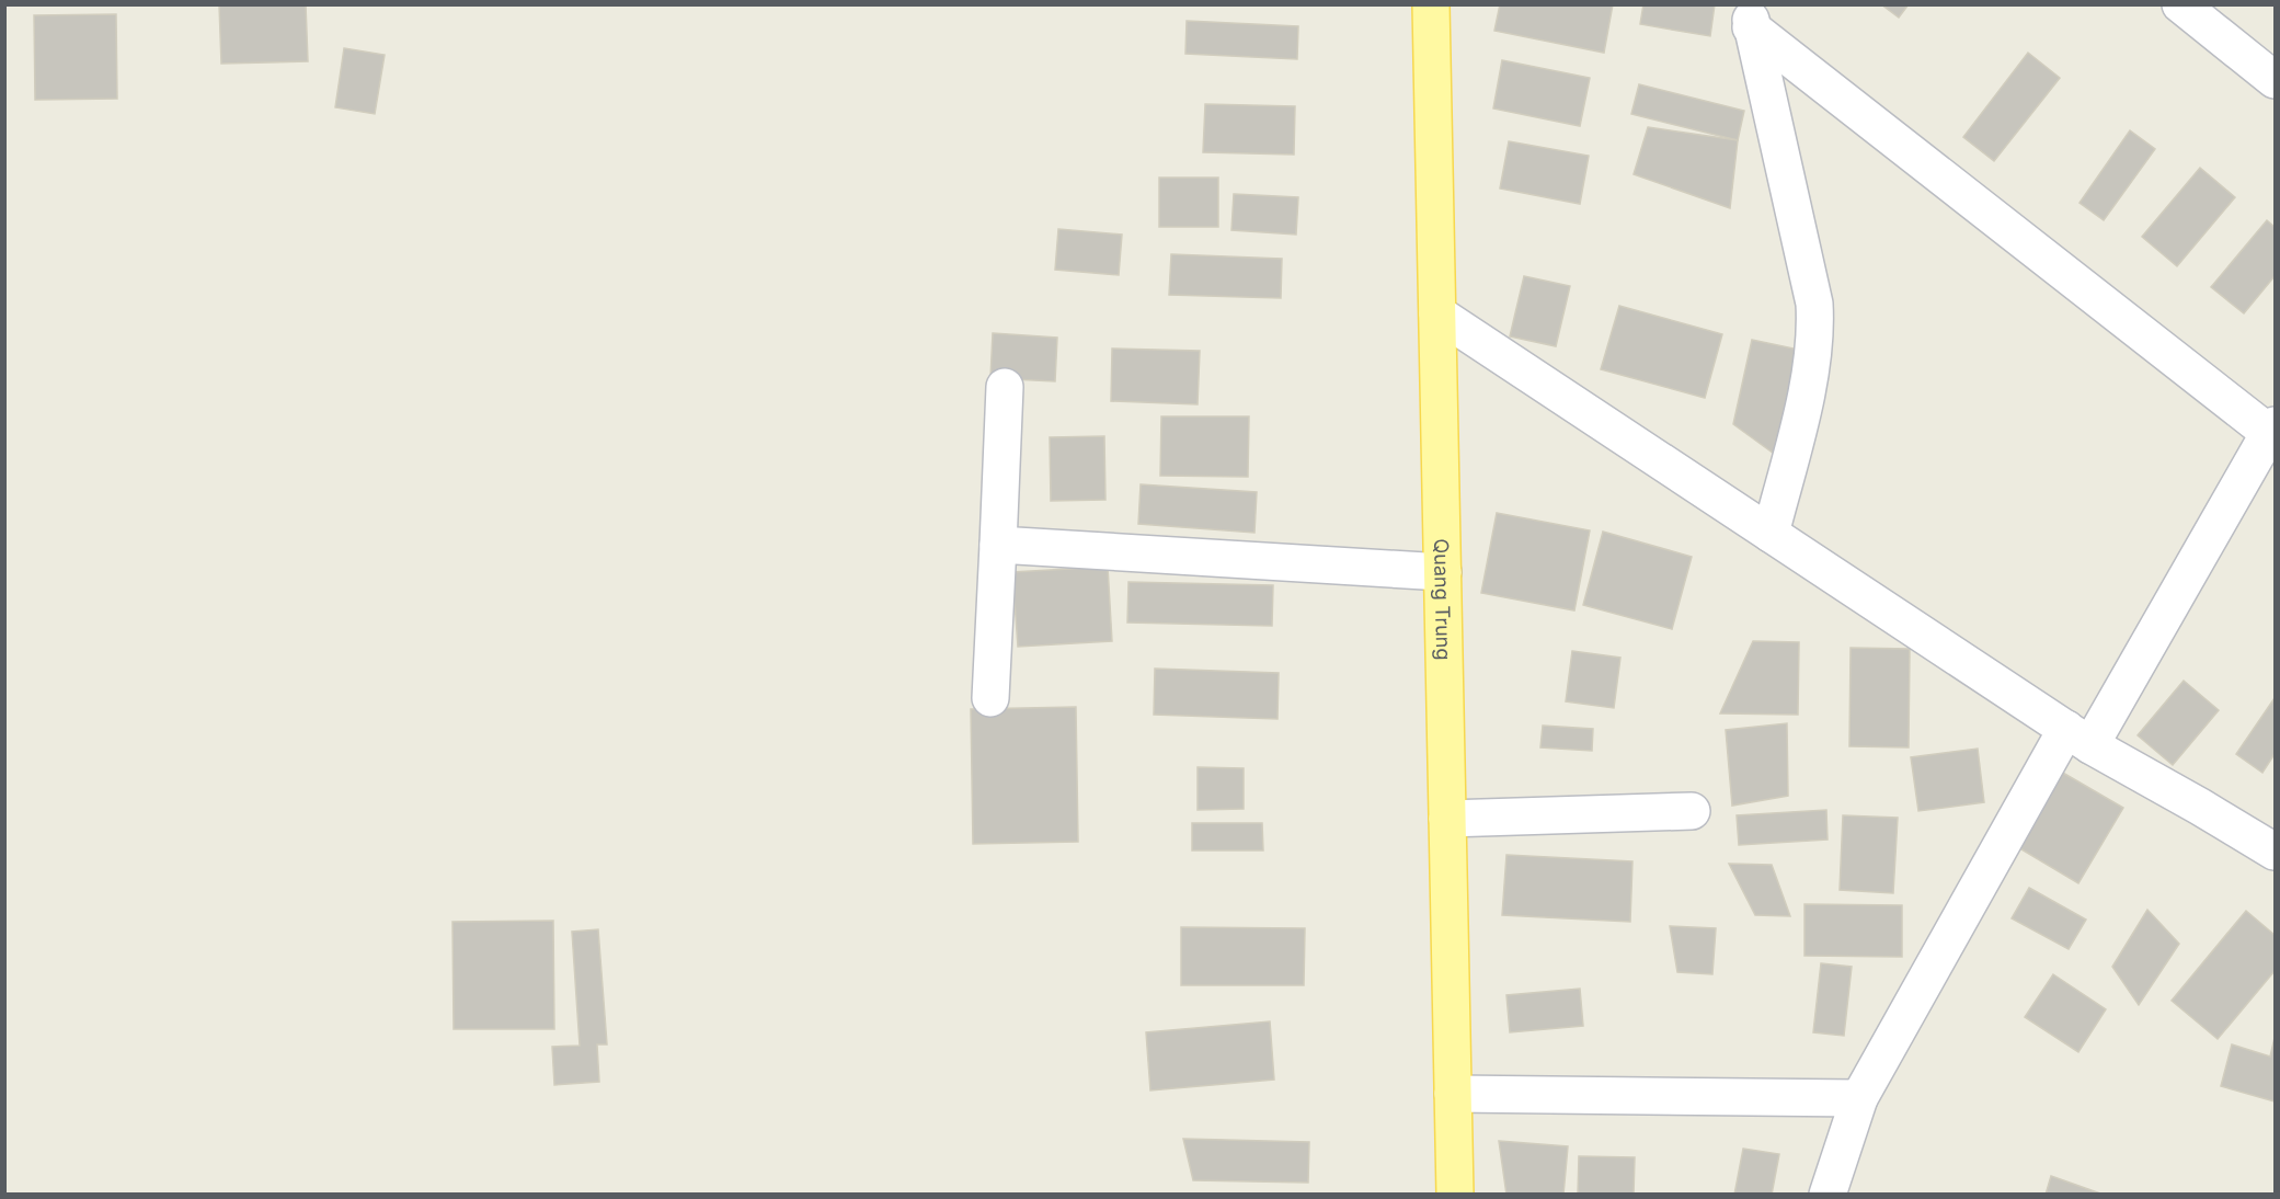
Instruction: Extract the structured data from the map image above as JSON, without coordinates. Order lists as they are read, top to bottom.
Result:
{
  "streets": {
    "main road": ["Quang Trung"]
  }
}
